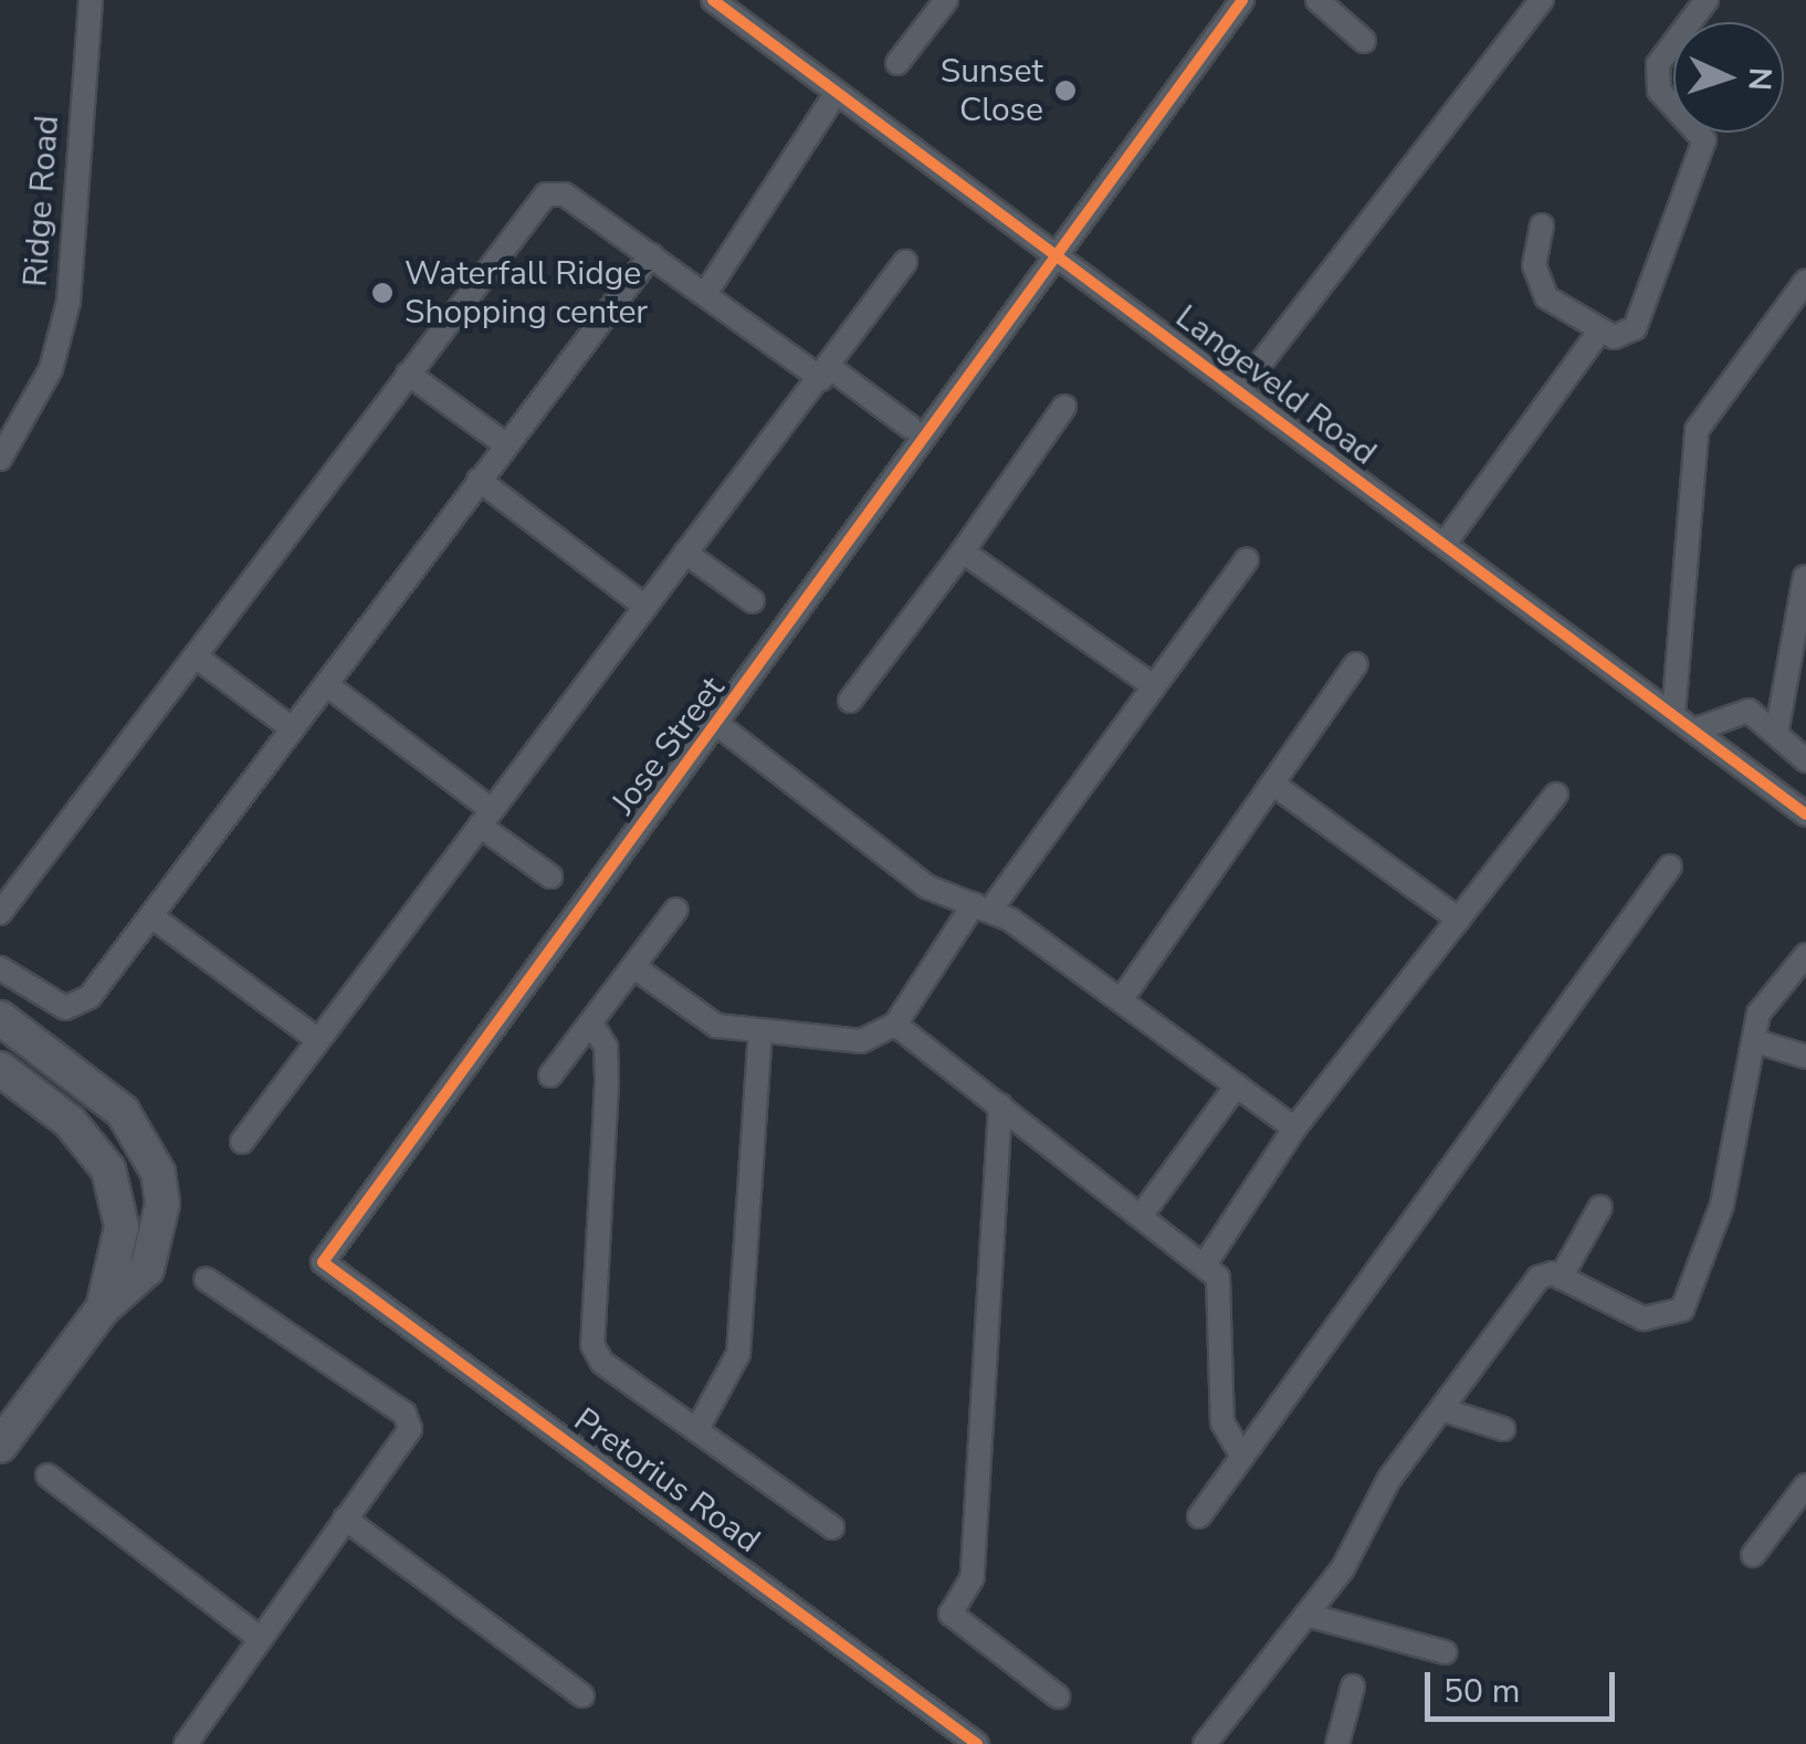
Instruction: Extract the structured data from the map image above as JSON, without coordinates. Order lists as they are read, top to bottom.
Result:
{
  "streets": {
    "street": [
      "Ridge Road",
      "Langeveld Road",
      "Jose Street",
      "Pretorius Road"
    ]
  },
  "crossings": [
    ["Langeveld Road", "Jose Street"],
    ["Jose Street", "Pretorius Road"]
  ],
  "places": ["Sunset Close", "Waterfall Ridge Shopping center"],
  "scale_bar": "50 m",
  "north": "right"
}
